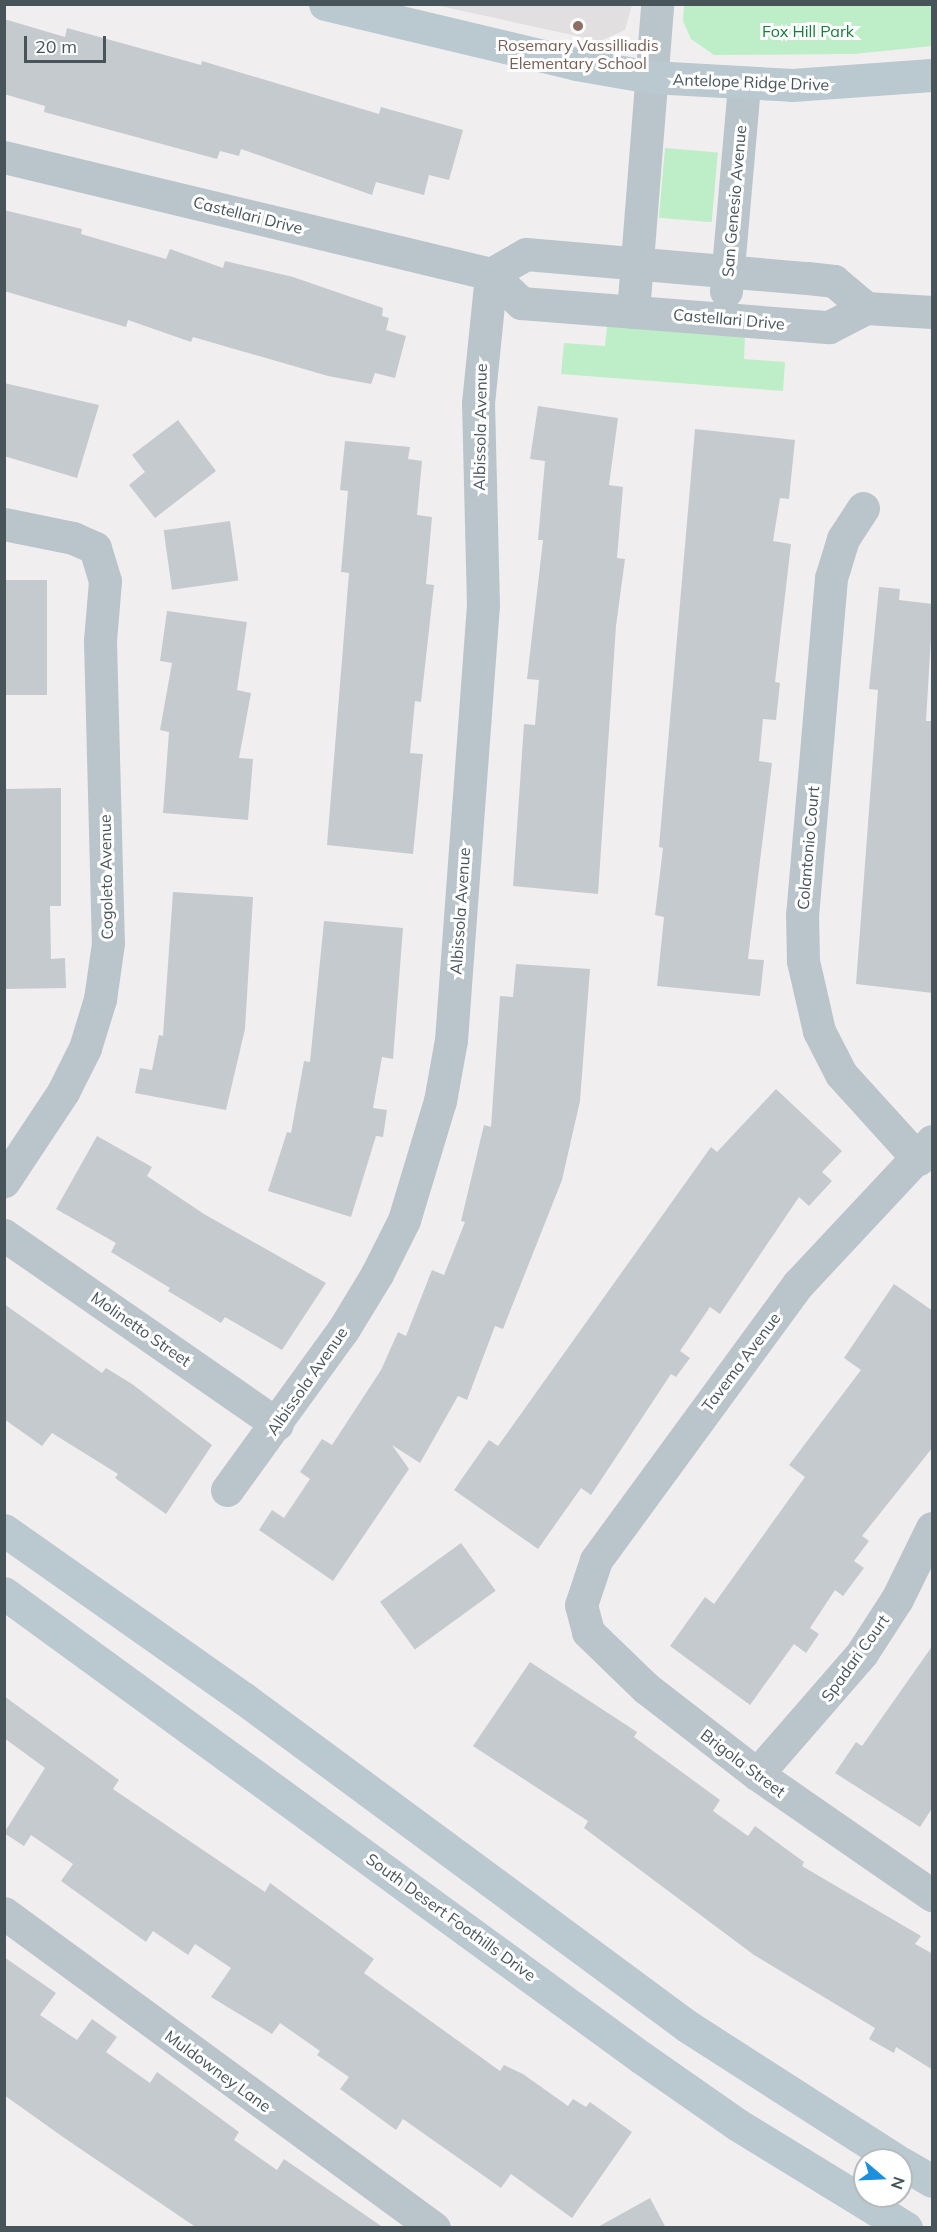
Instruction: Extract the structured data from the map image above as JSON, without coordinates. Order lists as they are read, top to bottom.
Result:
{
  "streets": {
    "main road": ["Antelope Ridge Drive", "South Desert Foothills Drive"],
    "street": [
      "San Genesio Avenue",
      "Castellari Drive",
      "Albissola Avenue",
      "Colantonio Court",
      "Cogoleto Avenue",
      "Molinetto Street",
      "Tavema Avenue",
      "Spadari Court",
      "Brigola Street",
      "Muldowney Lane"
    ]
  },
  "crossings": [
    ["Antelope Ridge Drive", "San Genesio Avenue"],
    ["San Genesio Avenue", "Castellari Drive"],
    ["Castellari Drive", "Albissola Avenue"],
    ["Albissola Avenue", "Molinetto Street"],
    ["Colantonio Court", "Tavema Avenue"],
    ["Tavema Avenue", "Brigola Street"],
    ["Spadari Court", "Brigola Street"]
  ],
  "parks": ["Fox Hill Park"],
  "places": ["Rosemary Vassilliadis Elementary School"],
  "scale_bar": "20 m",
  "north": "right"
}
